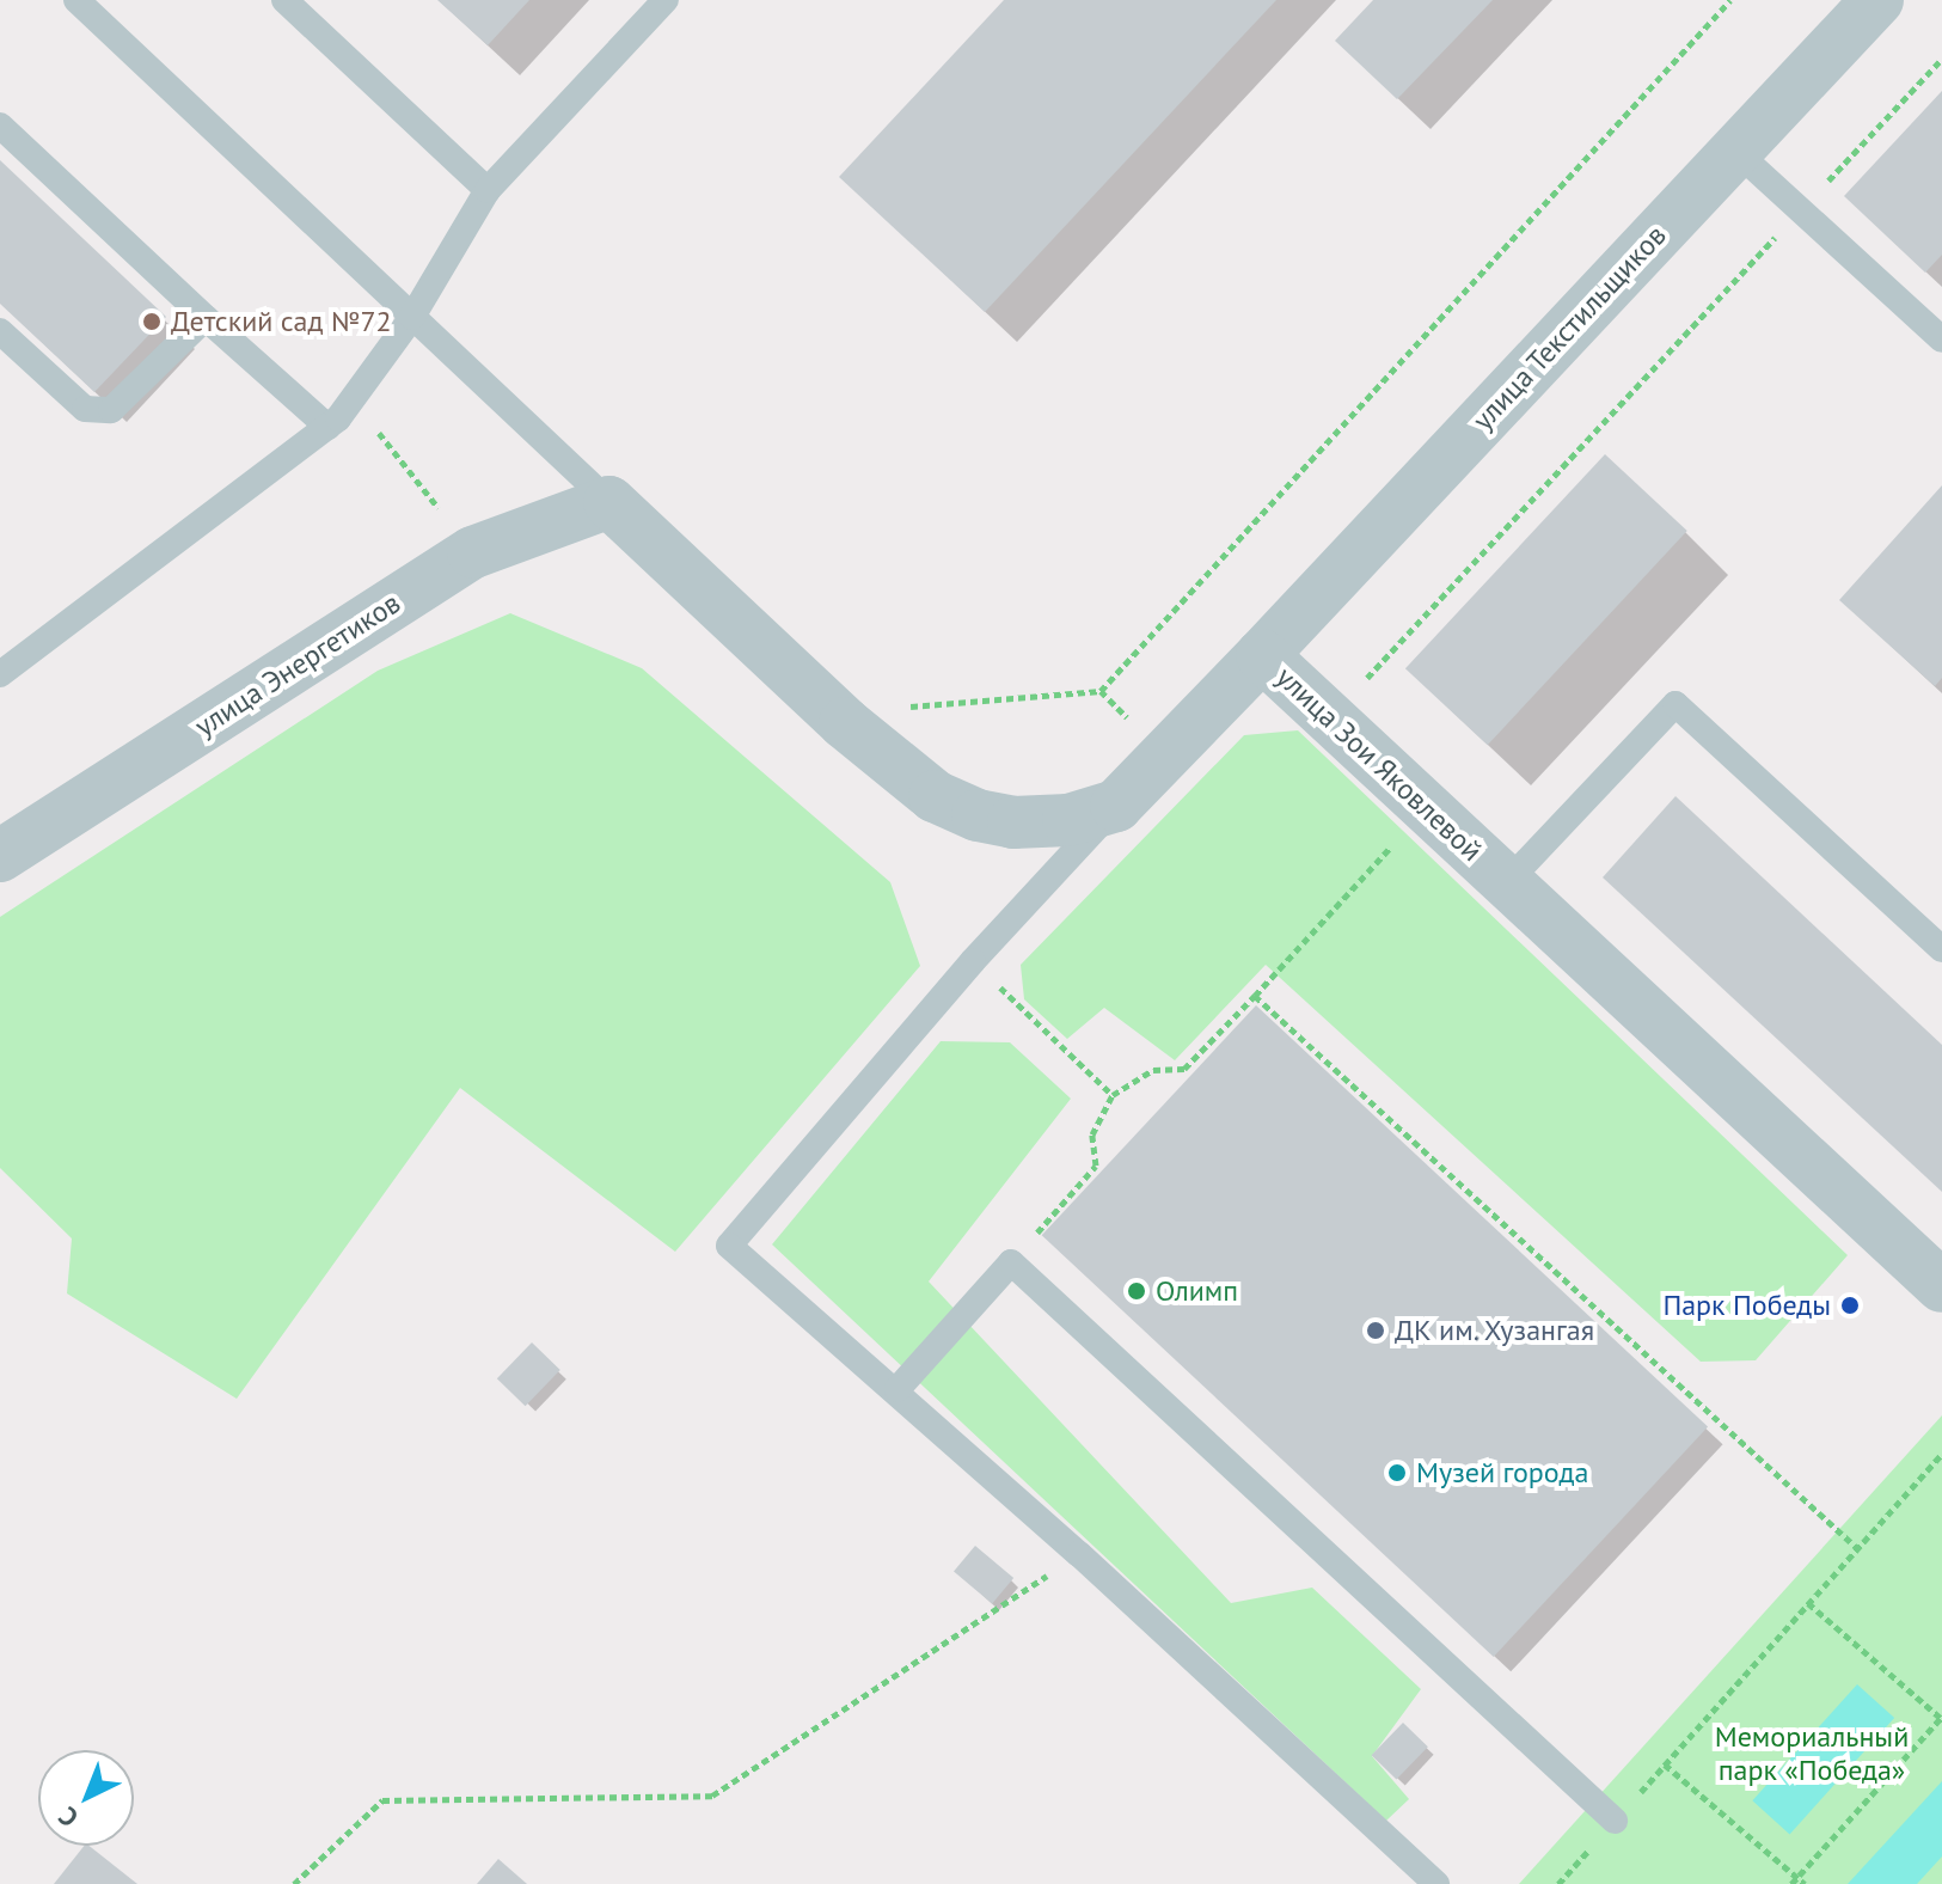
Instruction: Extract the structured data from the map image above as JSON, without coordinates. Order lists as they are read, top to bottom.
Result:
{
  "streets": {
    "street": ["улица Текстильщиков", "улица Энергетиков", "улица Зои Яковлевой"]
  },
  "crossings": [
    ["улица Текстильщиков", "улица Зои Яковлевой"],
    ["улица Энергетиков", "улица Зои Яковлевой"]
  ],
  "parks": ["Мемориальный парк «Победа»"],
  "places": [
    "Детский сад №72",
    "Олимп",
    "Парк Победы",
    "ДК им. Хузангая",
    "Музей города"
  ],
  "north": "bottom left"
}
